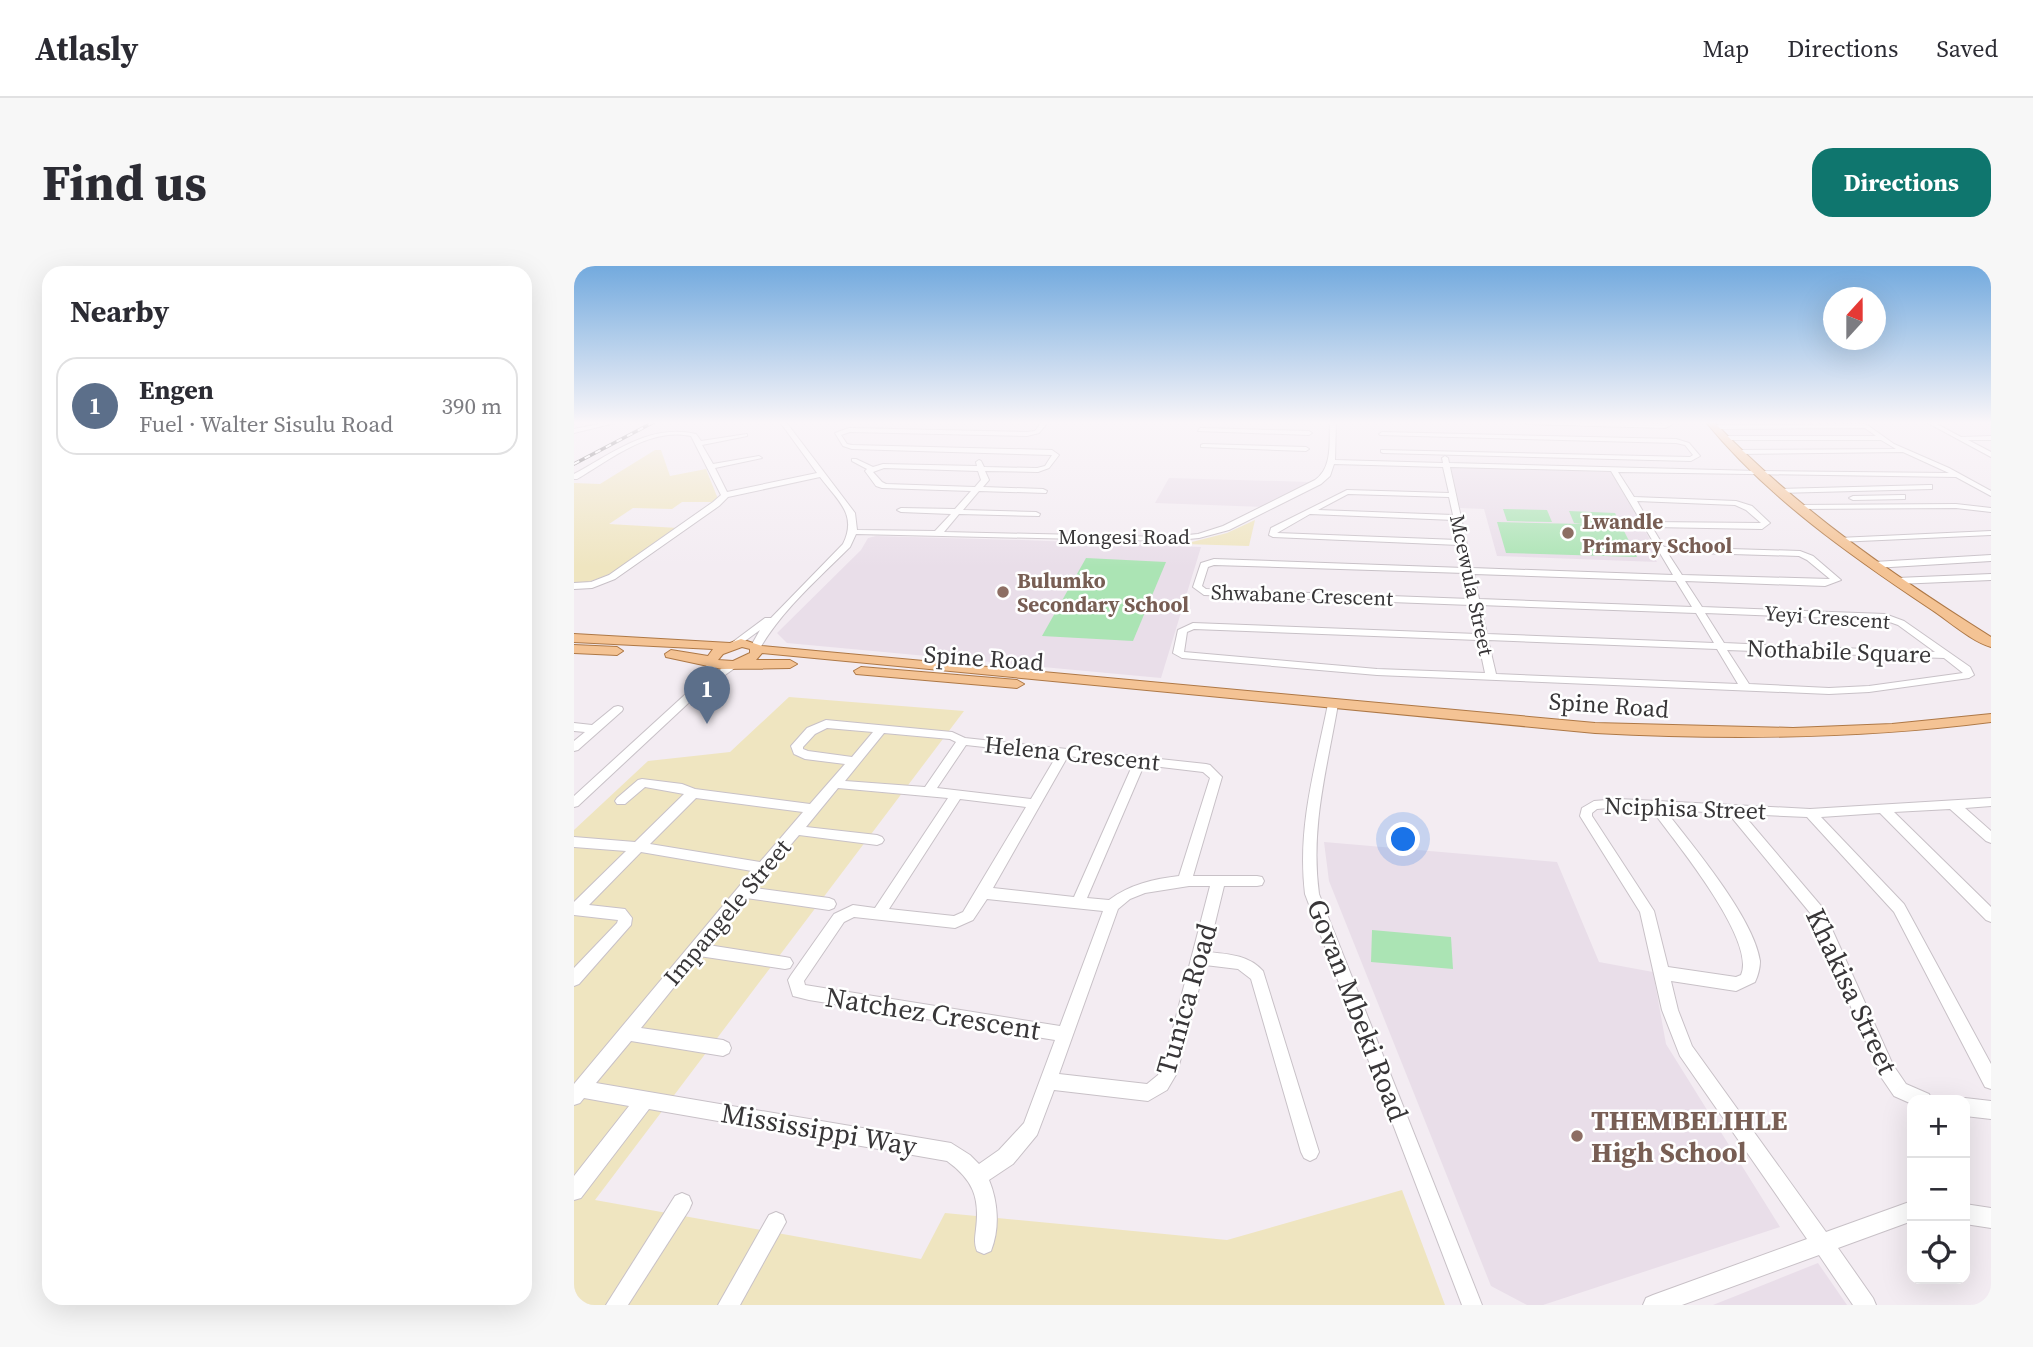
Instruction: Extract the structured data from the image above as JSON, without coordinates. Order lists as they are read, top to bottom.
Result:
{
  "streets": {
    "main road": ["Spine Road"],
    "street": [
      "Mongesi Road",
      "Mcewula Street",
      "Shwabane Crescent",
      "Yeyi Crescent",
      "Nothabile Square",
      "Helena Crescent",
      "Nciphisa Street",
      "Impangele Street",
      "Khakisa Street",
      "Tunica Road",
      "Govan Mbeki Road",
      "Natchez Crescent",
      "Mississippi Way"
    ]
  },
  "crossings": [
    ["Mcewula Street", "Shwabane Crescent"],
    ["Mcewula Street", "Nothabile Square"],
    ["Shwabane Crescent", "Yeyi Crescent"],
    ["Yeyi Crescent", "Nothabile Square"],
    ["Spine Road", "Govan Mbeki Road"],
    ["Nciphisa Street", "Khakisa Street"],
    ["Impangele Street", "Mississippi Way"]
  ],
  "places": ["Lwandle Primary School", "Bulumko Secondary School", "THEMBELIHLE High School"],
  "north": "top",
  "page": {
    "header": "Atlasly",
    "nav": ["Map", "Directions", "Saved"],
    "buttons": "Directions",
    "title": "Find us",
    "heading": "Nearby",
    "list": [
      {
        "mark": "1",
        "name": "Engen",
        "note": "Fuel · Walter Sisulu Road",
        "value": "390 m"
      }
    ],
    "pins": "1",
    "map_buttons": ["+", "−"]
  }
}
